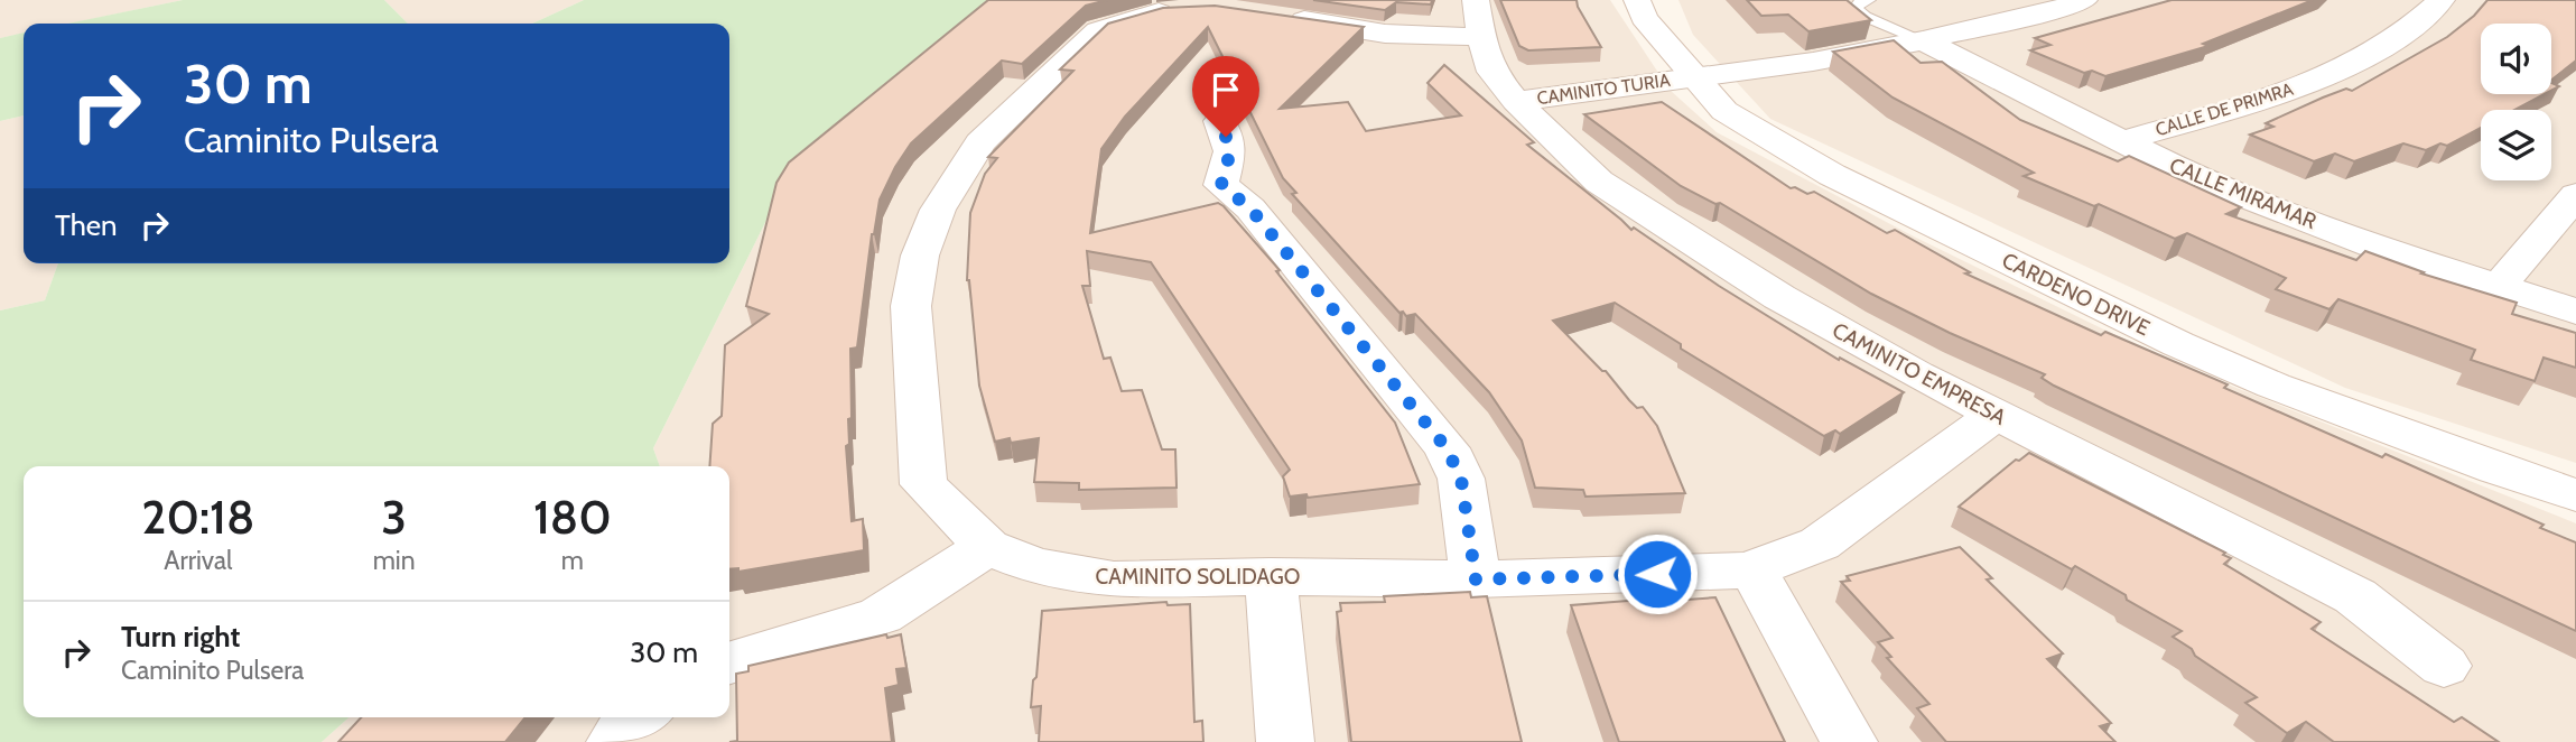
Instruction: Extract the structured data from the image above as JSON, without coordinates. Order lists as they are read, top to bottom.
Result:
{
  "streets": {
    "street": [
      "CAMINITO TURIA",
      "CALLE DE PRIMRA",
      "CALLE MIRAMAR",
      "CARDENO DRIVE",
      "CAMINITO EMPRESA",
      "CAMINITO SOLIDAGO"
    ]
  },
  "crossings": [
    ["CAMINITO TURIA", "CALLE MIRAMAR"],
    ["CAMINITO TURIA", "CARDENO DRIVE"],
    ["CAMINITO TURIA", "CAMINITO EMPRESA"],
    ["CALLE DE PRIMRA", "CALLE MIRAMAR"],
    ["CAMINITO EMPRESA", "CAMINITO SOLIDAGO"]
  ],
  "page": {
    "turn": ["30 m", "Caminito Pulsera"],
    "then": "Then",
    "eta": [
      "20:18",
      "Arrival",
      "3",
      "min",
      "180",
      "m"
    ],
    "list": [
      {
        "name": "Turn right",
        "note": "Caminito Pulsera",
        "value": "30 m"
      }
    ]
  }
}
